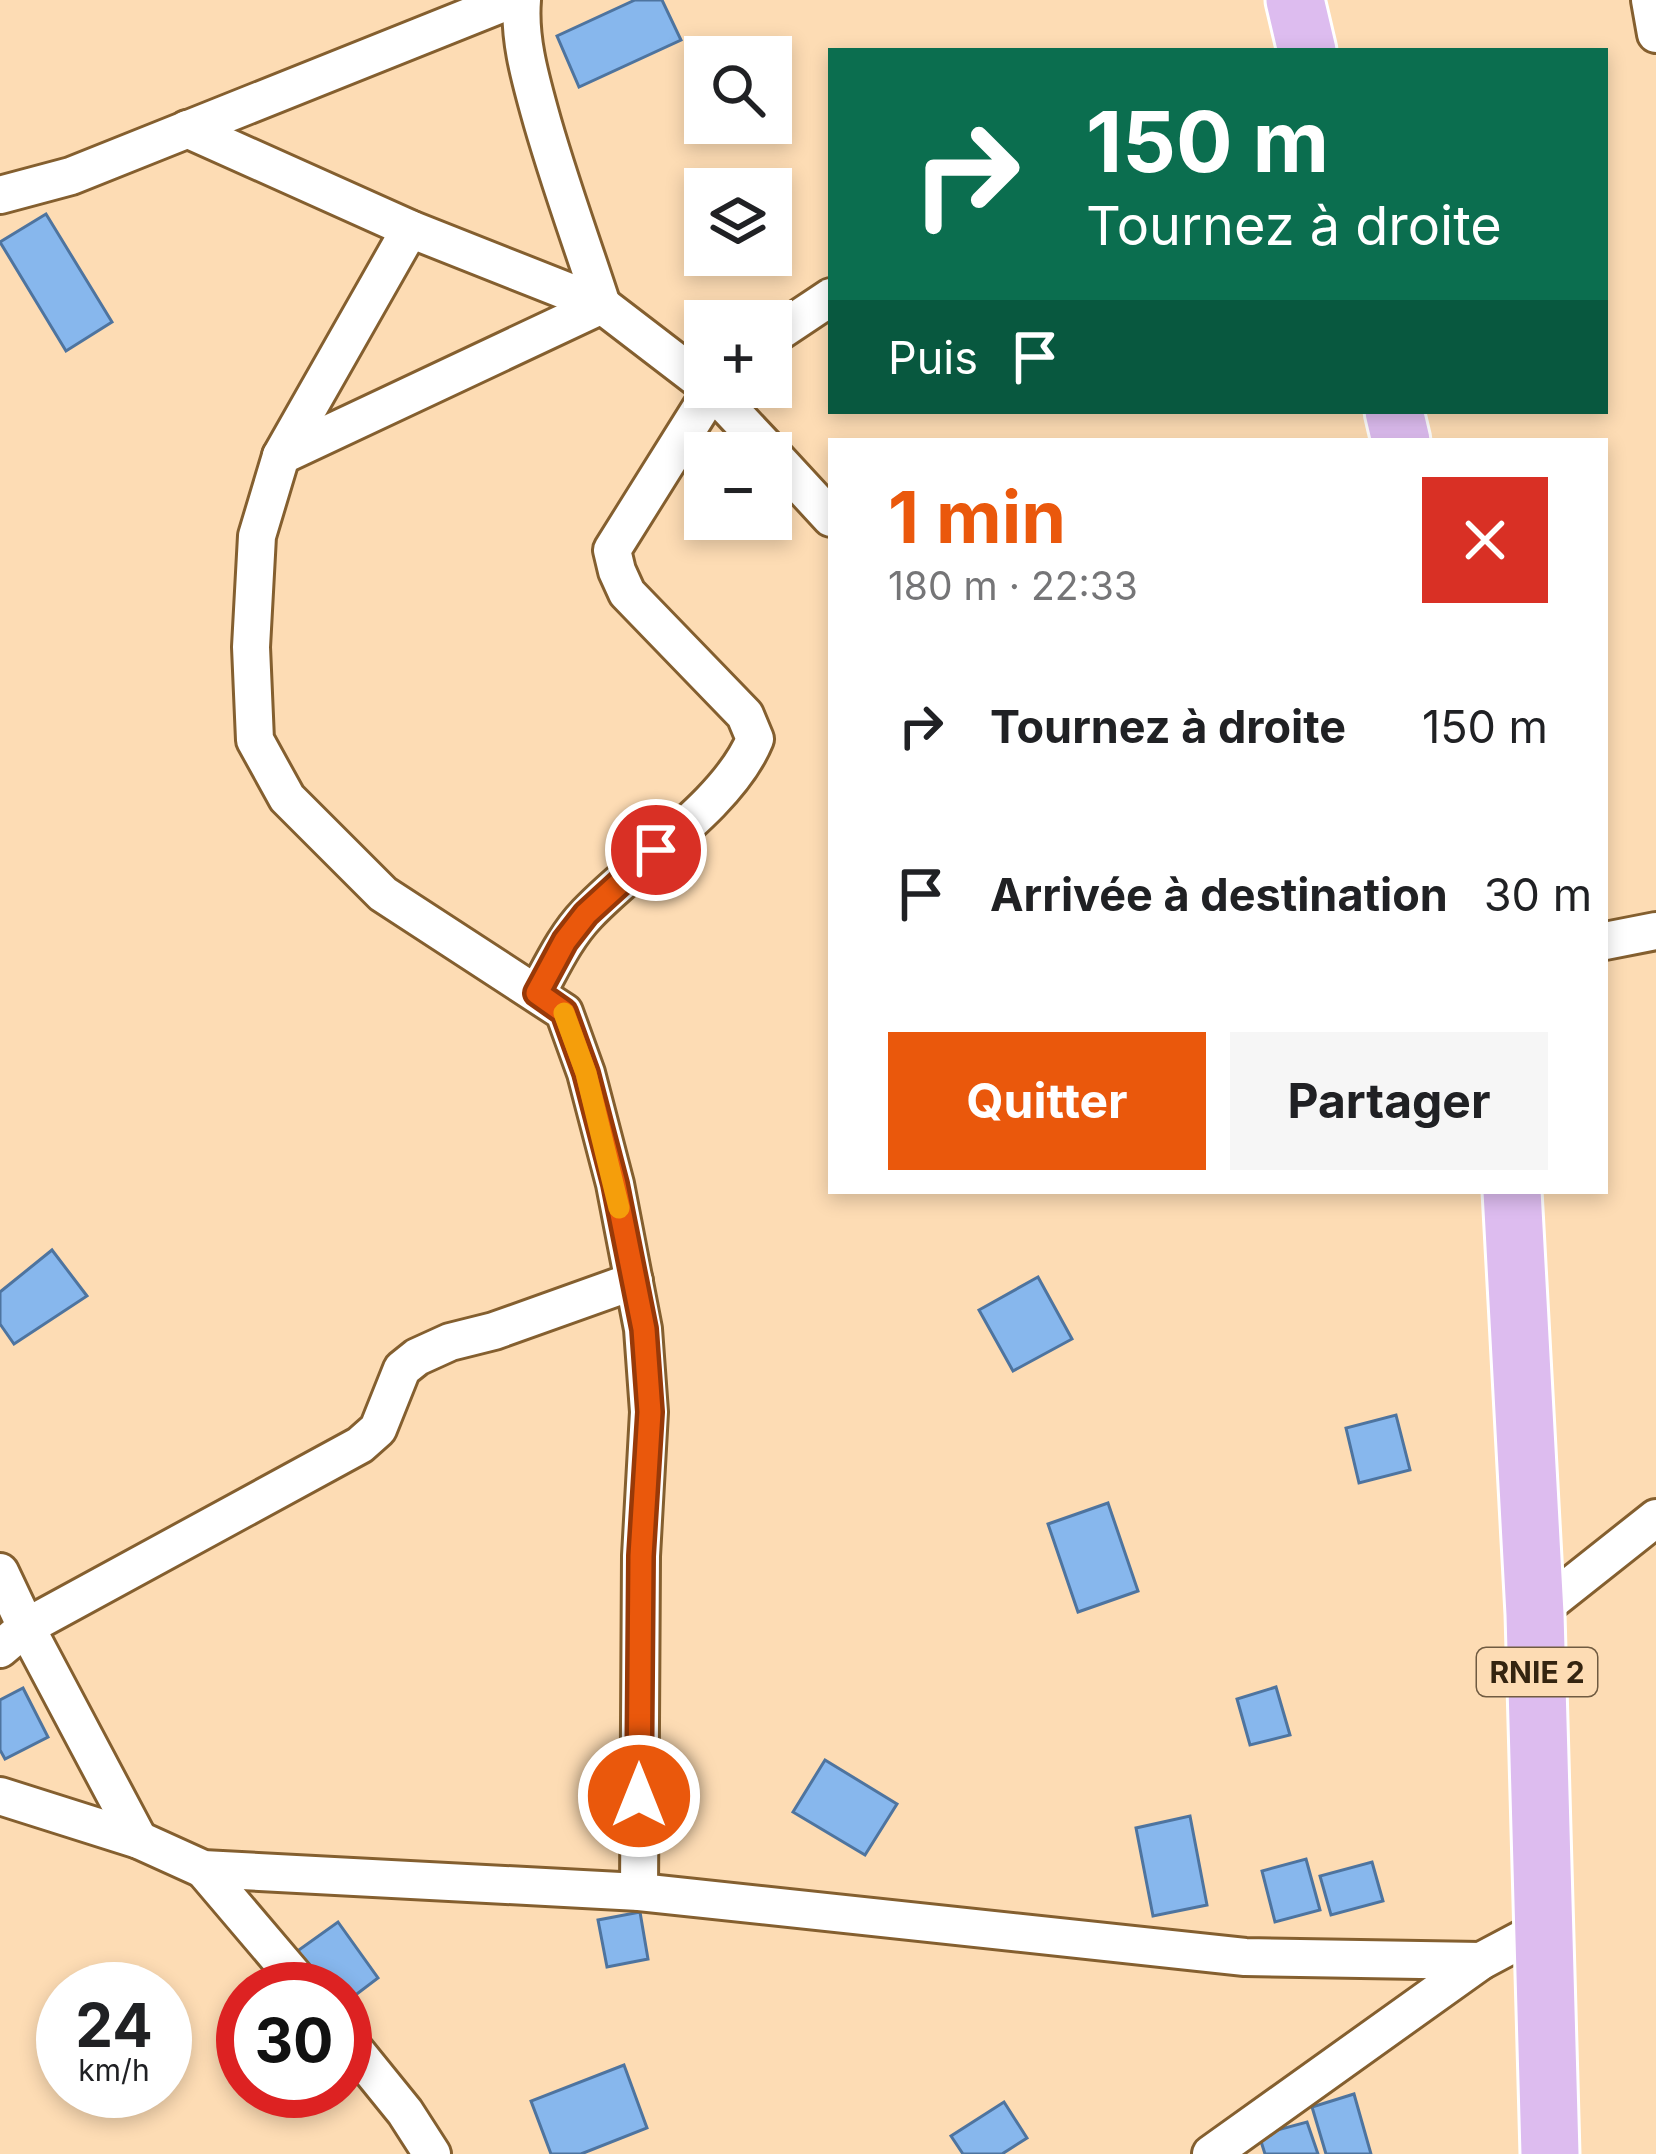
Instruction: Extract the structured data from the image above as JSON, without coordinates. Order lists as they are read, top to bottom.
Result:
{
  "streets": {
    "main road": ["RNIE 2"]
  },
  "page": {
    "map_buttons": ["+", "−"],
    "turn": ["150 m", "Tournez à droite"],
    "then": "Puis",
    "heading": ["1 min", "180 m · 22:33"],
    "list": [
      {
        "name": "Tournez à droite",
        "value": "150 m"
      },
      {
        "name": "Arrivée à destination",
        "value": "30 m"
      }
    ],
    "buttons": ["Quitter", "Partager"],
    "speed": "24 km/h",
    "limit": "30"
  }
}
